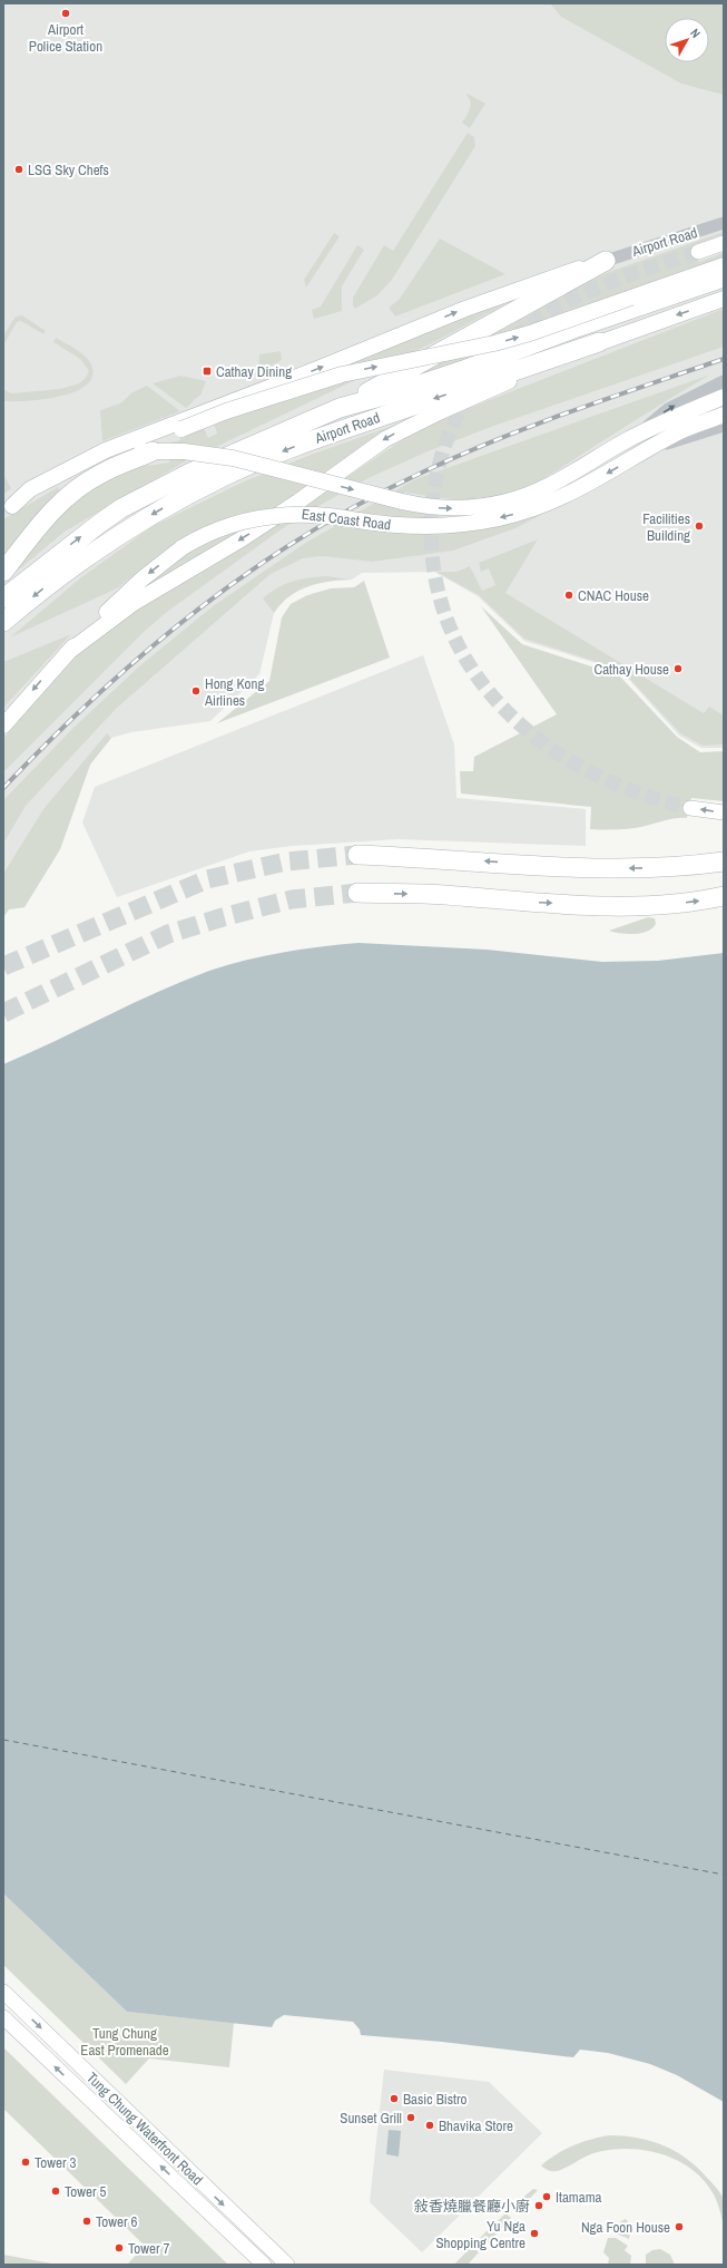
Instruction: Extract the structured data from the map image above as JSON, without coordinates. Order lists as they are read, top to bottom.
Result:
{
  "streets": {
    "highway": ["Airport Road"],
    "main road": ["East Coast Road", "Tung Chung Waterfront Road"]
  },
  "parks": ["Tung Chung East Promenade"],
  "places": {
    "other": [
      "Airport Police Station",
      "LSG Sky Chefs",
      "Facilities Building",
      "CNAC House",
      "Cathay House",
      "Hong Kong Airlines",
      "Basic Bistro",
      "Sunset Grill",
      "Bhavika Store",
      "Tower 3",
      "Tower 5",
      "Itamama",
      "敍香燒臘餐廳小廚",
      "Tower 6",
      "Nga Foon House",
      "Yu Nga Shopping Centre",
      "Tower 7"
    ],
    "transit": ["Cathay Dining"]
  },
  "north": "top right"
}
